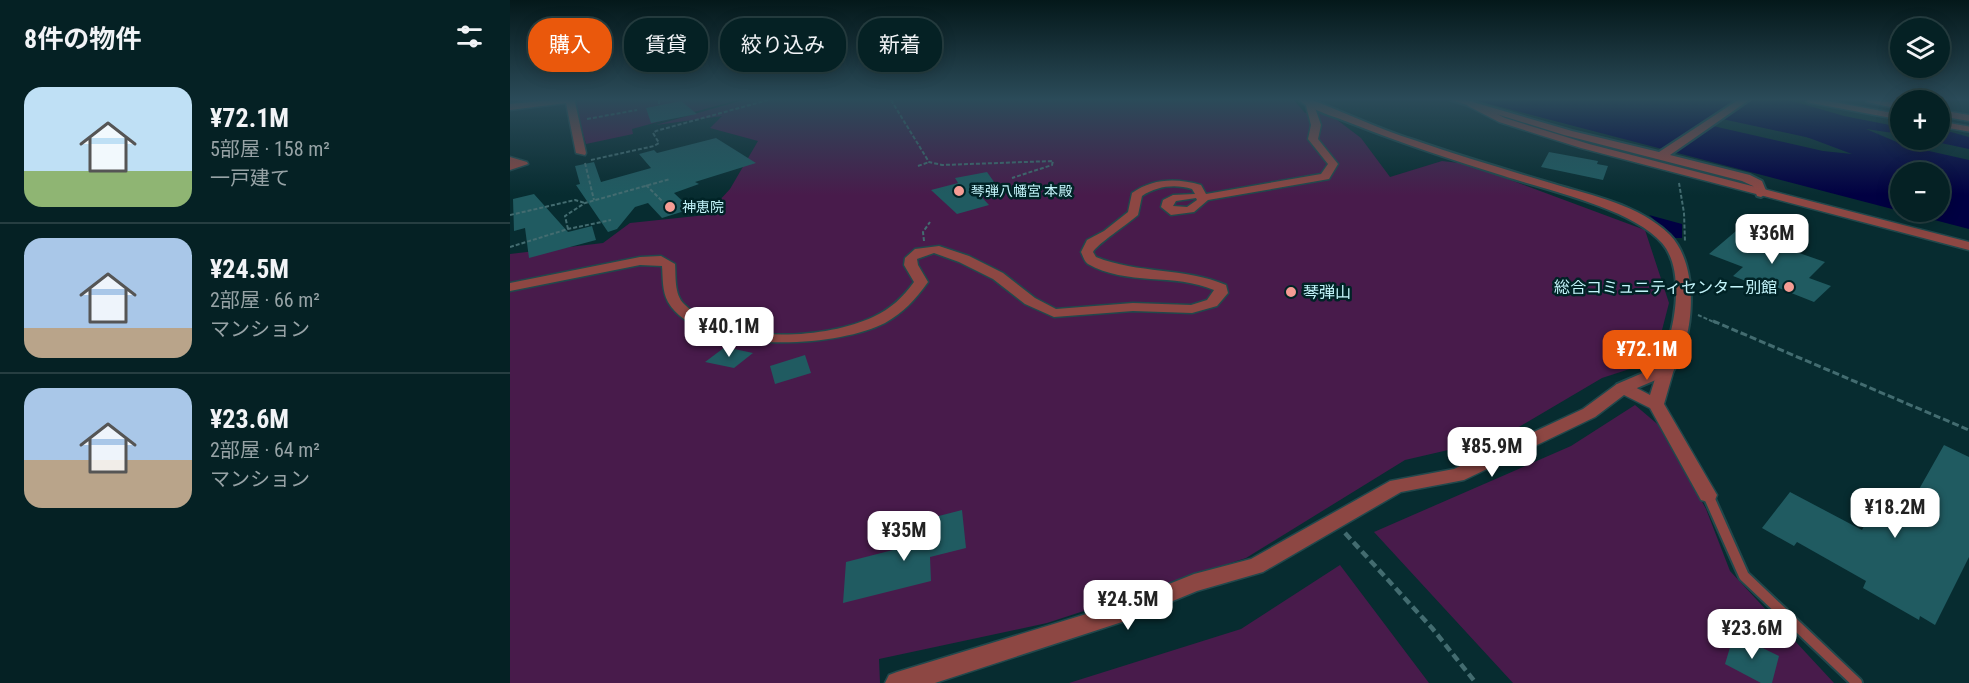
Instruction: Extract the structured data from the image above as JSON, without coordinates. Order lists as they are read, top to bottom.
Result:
{
  "places": [
    "琴弾八幡宮 本殿",
    "神恵院",
    "総合コミュニティセンター別館",
    "琴弾山"
  ],
  "page": {
    "heading": "8件の物件",
    "map_buttons": ["+", "−"],
    "chip": [
      "購入",
      "賃貸",
      "絞り込み",
      "新着"
    ],
    "list": [
      {
        "name": "¥72.1M",
        "note": "5部屋 · 158 m² · 一戸建て"
      },
      {
        "name": "¥24.5M",
        "note": "2部屋 · 66 m² · マンション"
      },
      {
        "name": "¥23.6M",
        "note": "2部屋 · 64 m² · マンション"
      }
    ],
    "price": [
      "¥36M",
      "¥40.1M",
      "¥72.1M",
      "¥85.9M",
      "¥18.2M",
      "¥35M",
      "¥24.5M",
      "¥23.6M"
    ]
  }
}
